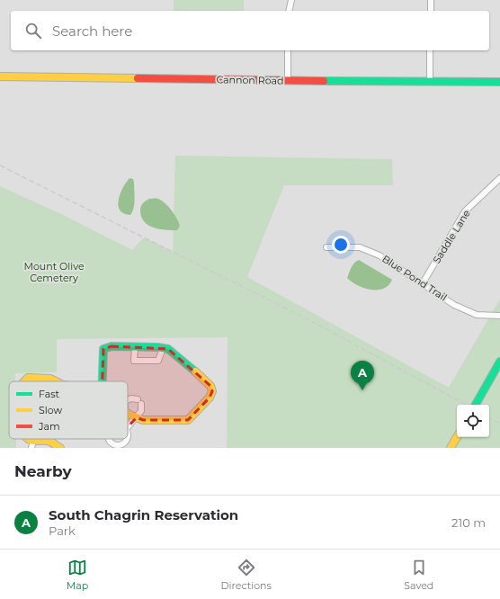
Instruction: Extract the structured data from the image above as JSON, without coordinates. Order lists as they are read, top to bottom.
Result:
{
  "streets": {
    "street": ["Cannon Road", "Saddle Lane", "Blue Pond Trail"]
  },
  "crossings": [
    ["Saddle Lane", "Blue Pond Trail"]
  ],
  "parks": ["Mount Olive Cemetery"],
  "legend": ["Fast", "Slow", "Jam"],
  "page": {
    "search": "Search here",
    "pins": "A",
    "heading": "Nearby",
    "list": [
      {
        "mark": "A",
        "name": "South Chagrin Reservation",
        "note": "Park",
        "value": "210 m"
      }
    ],
    "nav": ["Map", "Directions", "Saved"]
  }
}
